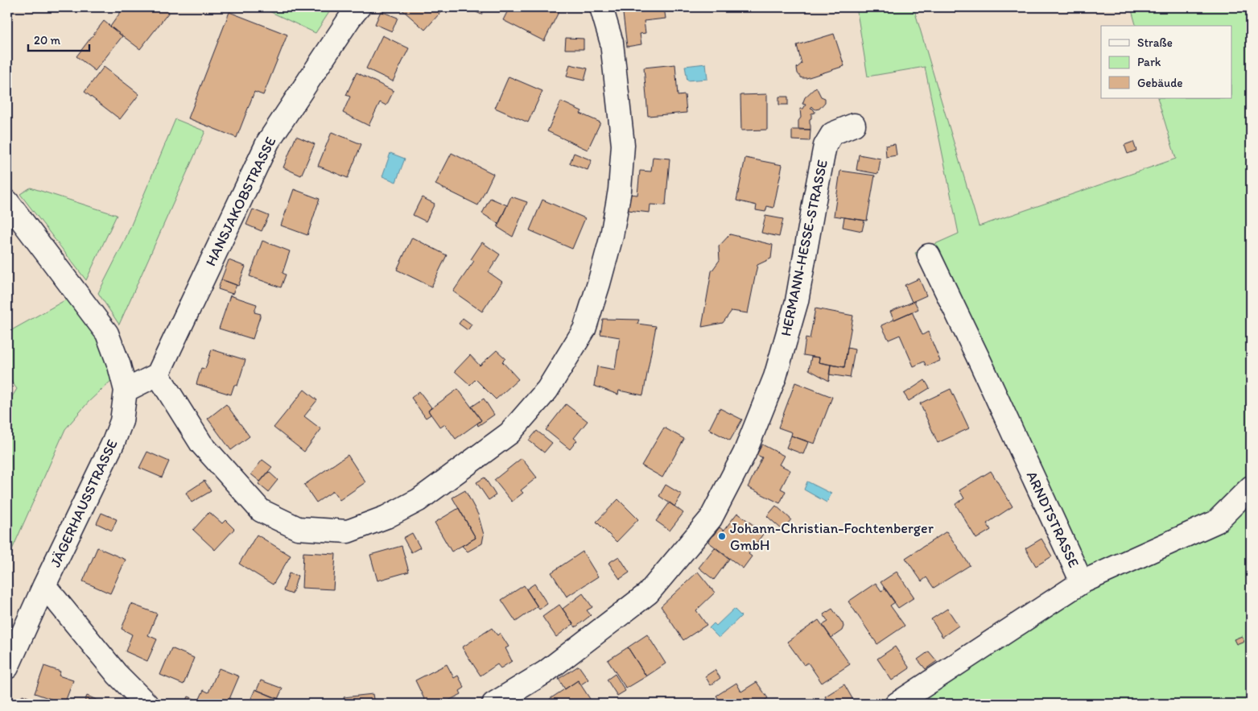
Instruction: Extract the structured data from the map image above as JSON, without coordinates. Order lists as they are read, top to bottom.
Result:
{
  "streets": {
    "street": [
      "HANSJAKOBSTRASSE",
      "HERMANN-HESSE-STRASSE",
      "JÄGERHAUSSTRASSE",
      "ARNDTSTRASSE"
    ]
  },
  "places": ["Johann-Christian-Fochtenberger GmbH"],
  "legend": ["Straße", "Park", "Gebäude"],
  "scale_bar": "20 m"
}
